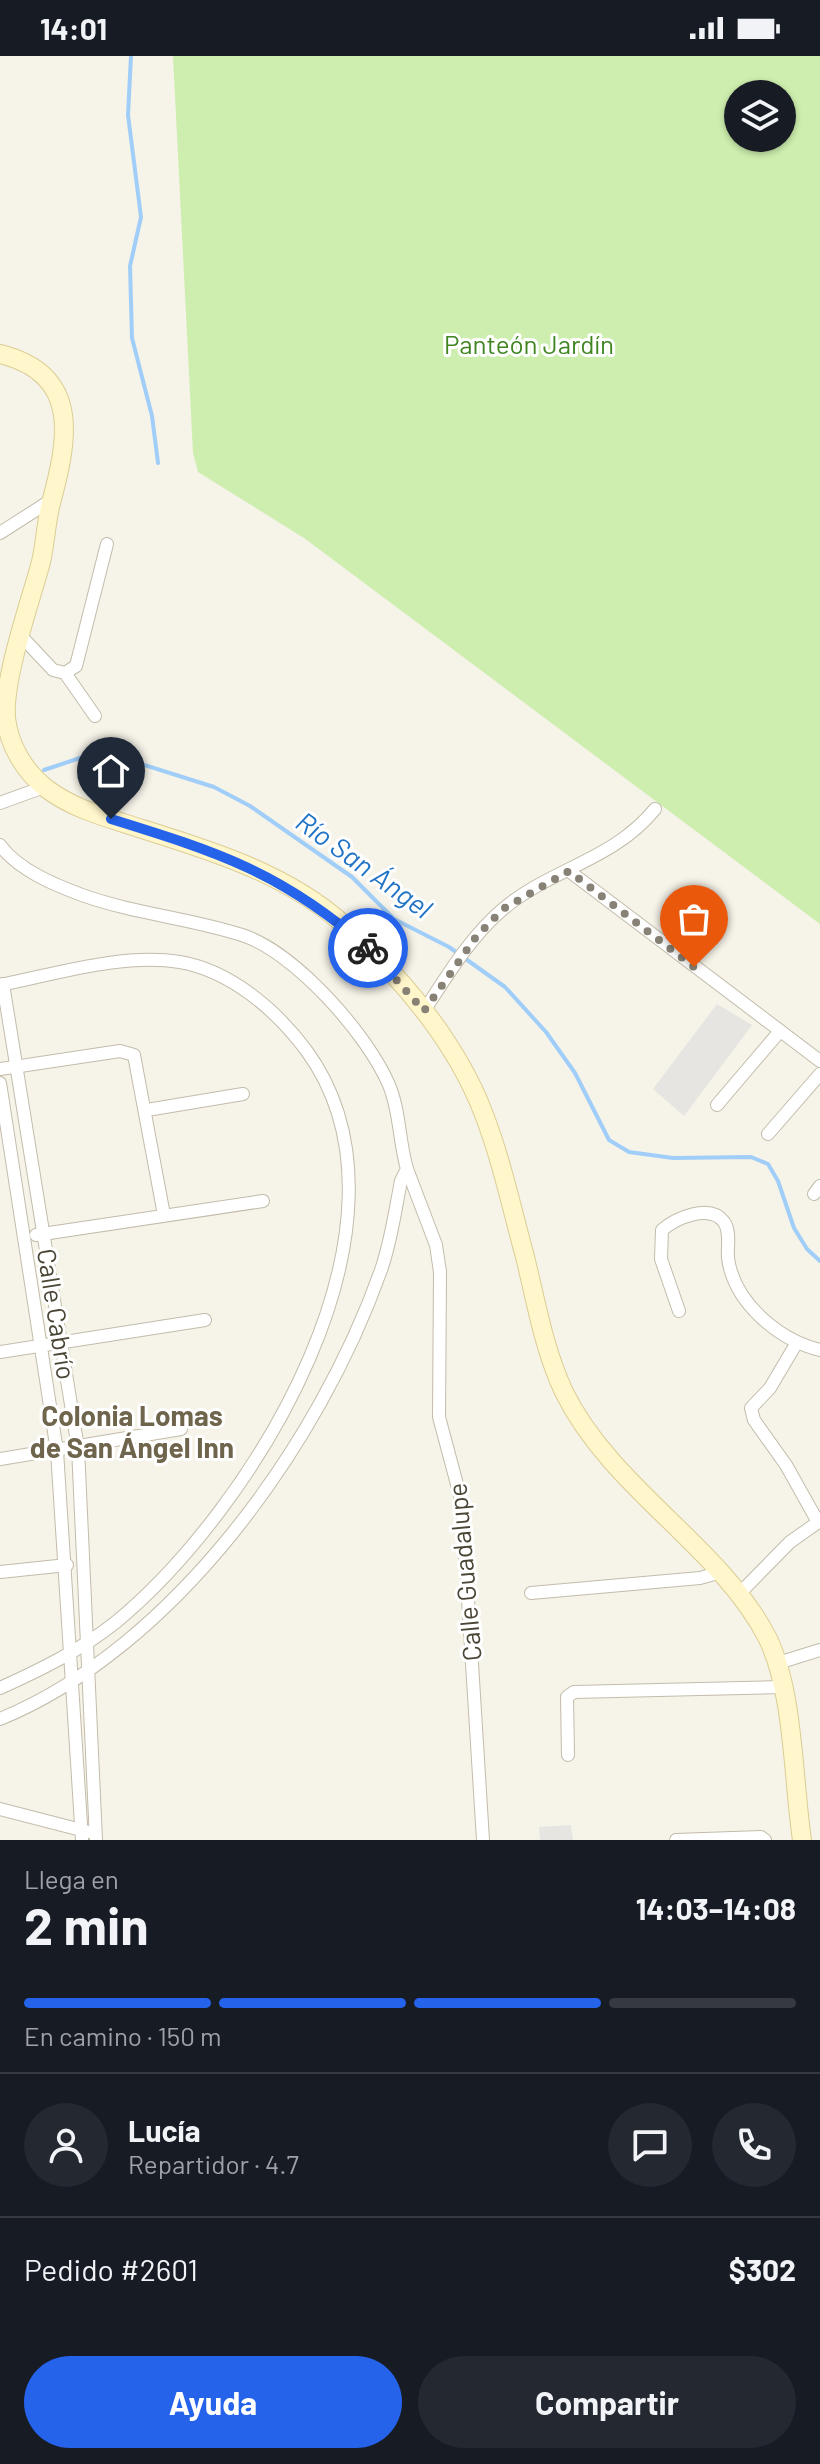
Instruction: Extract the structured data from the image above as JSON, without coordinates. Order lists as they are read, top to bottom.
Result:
{
  "streets": {
    "street": ["Calle Cabrío", "Calle Guadalupe"]
  },
  "crossings": [
    ["Calle Cabrío", "Calle Guadalupe"]
  ],
  "districts": ["Colonia Lomas de San Ángel Inn"],
  "water": ["Río San Ángel"],
  "parks": ["Panteón Jardín"],
  "page": {
    "status": "14:01",
    "heading": ["2 min", "Llega en", "14:03–14:08"],
    "panel": [
      "Lucía",
      "Repartidor · 4.7",
      "Pedido #2601",
      "$302"
    ],
    "bar": "En camino · 150 m",
    "buttons": ["Ayuda", "Compartir"]
  }
}
